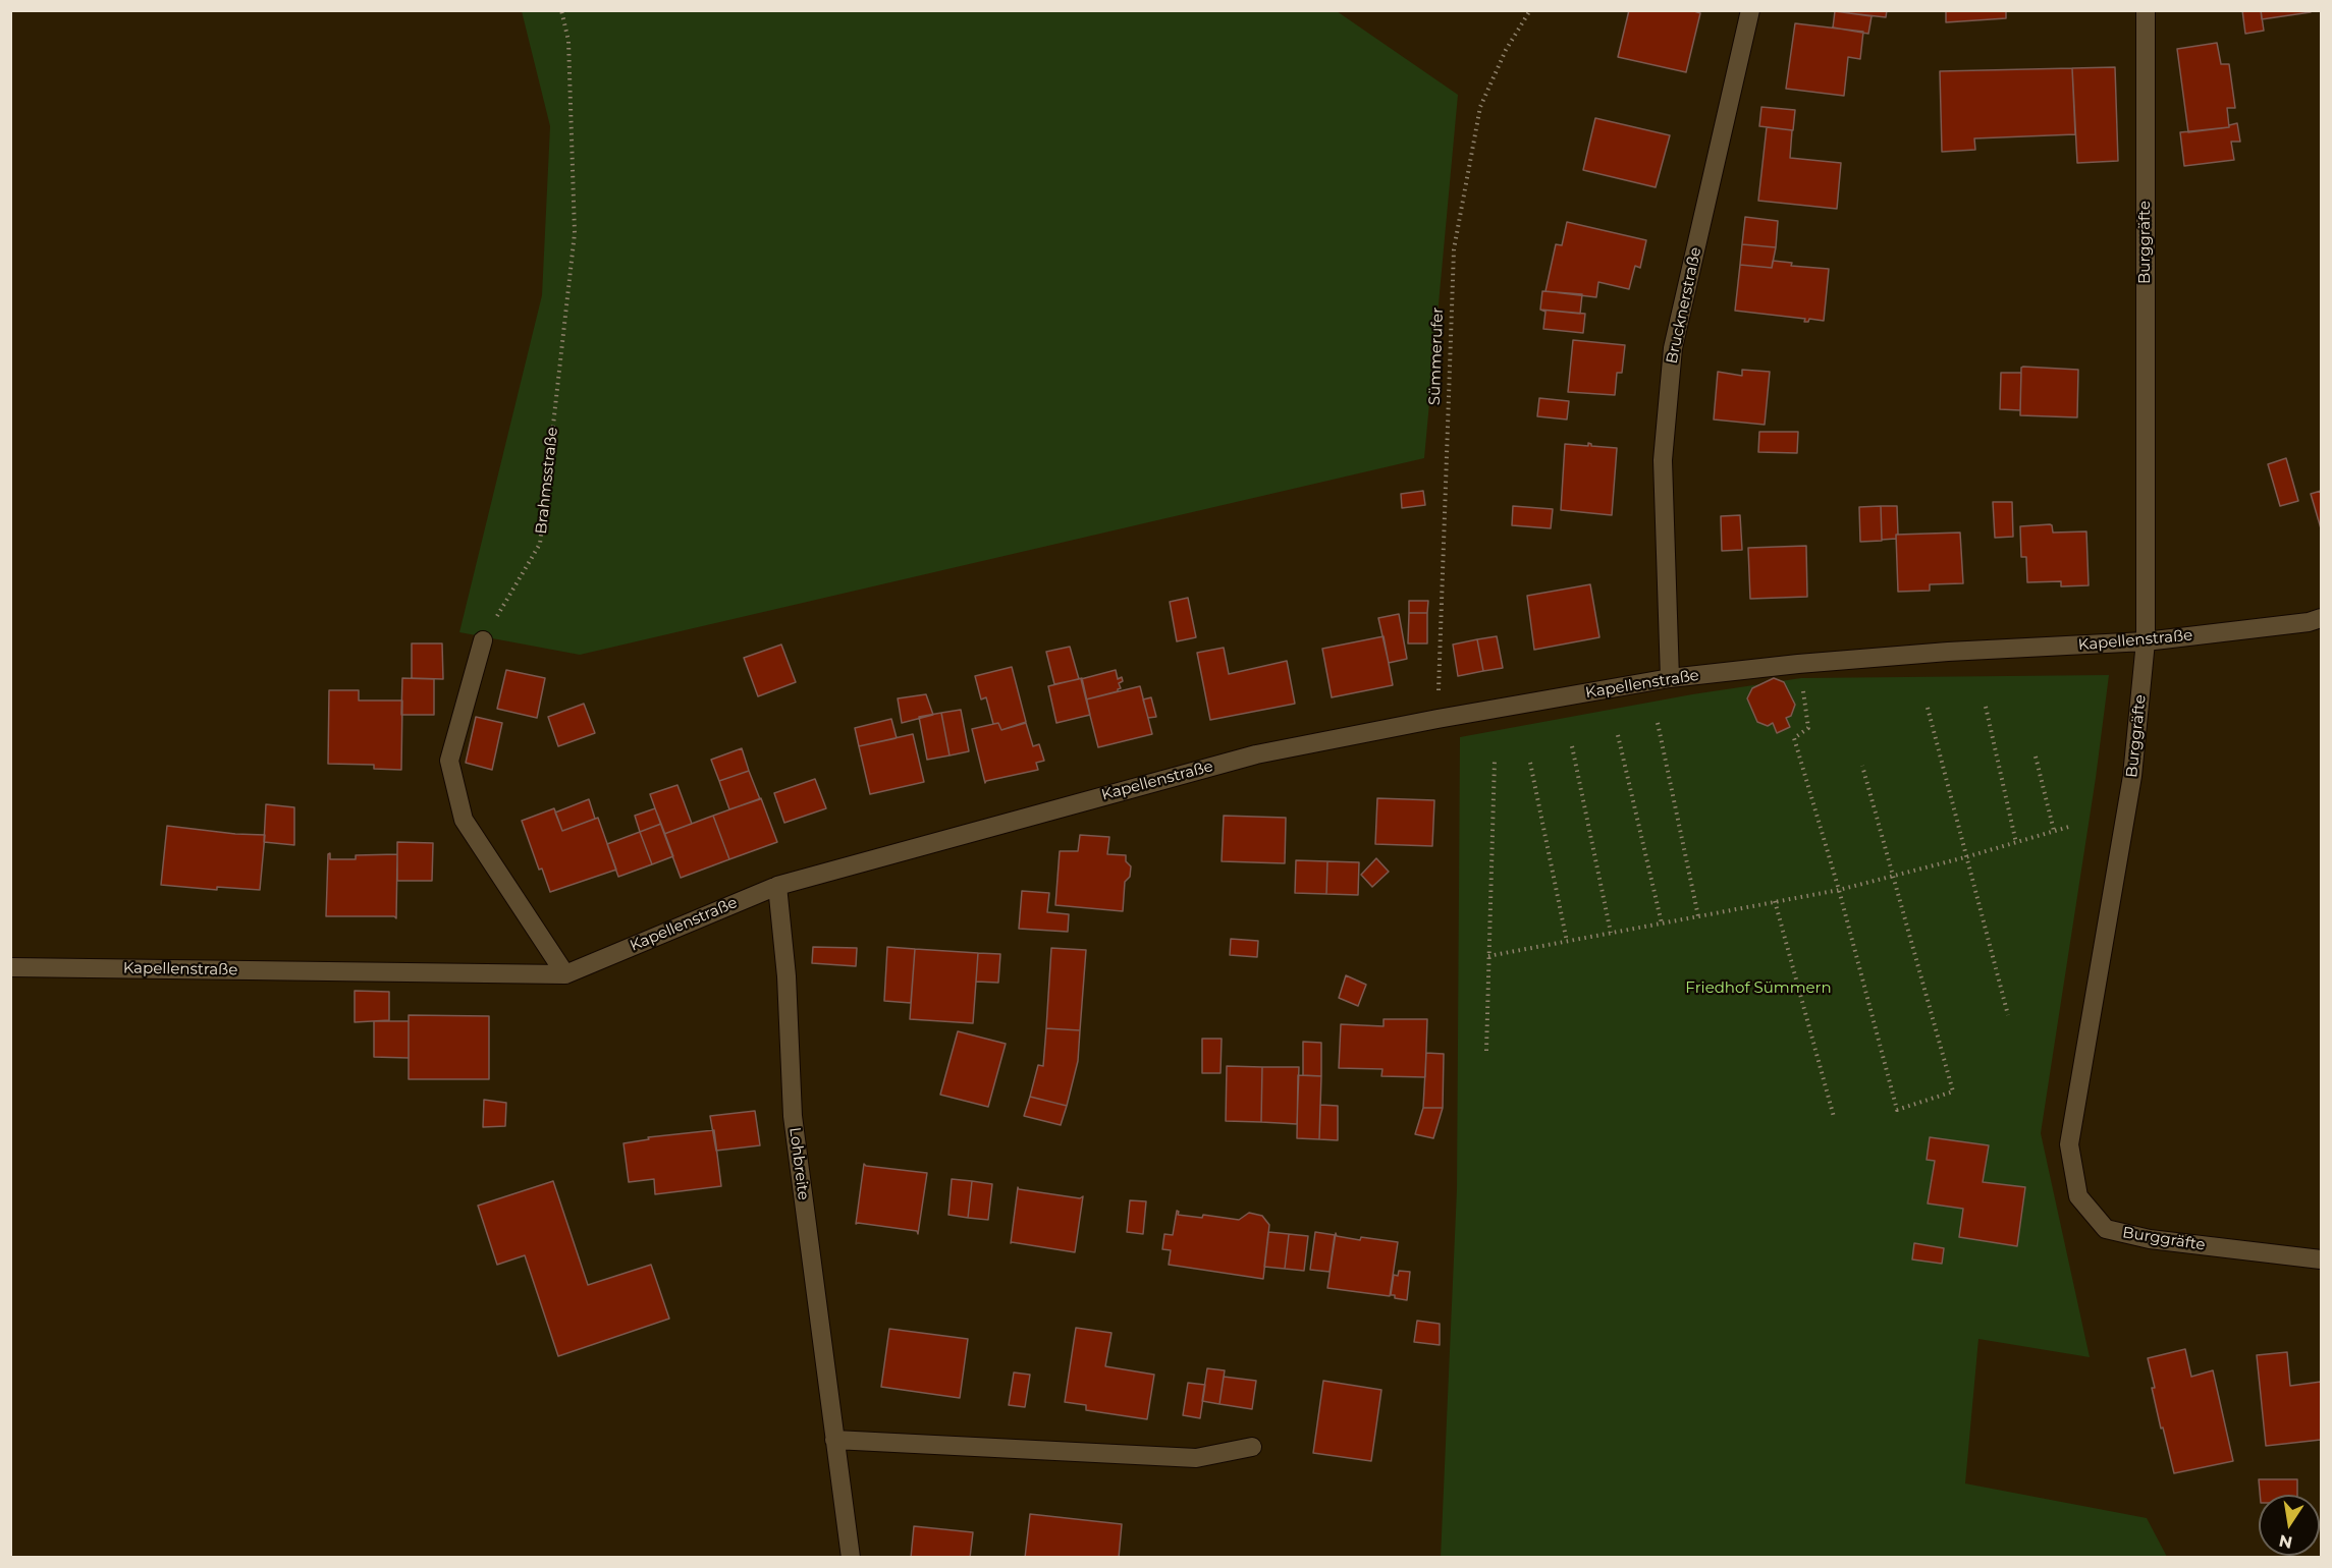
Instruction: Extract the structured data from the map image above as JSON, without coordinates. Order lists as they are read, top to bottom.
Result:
{
  "streets": {
    "street": [
      "Burggräfte",
      "Brucknerstraße",
      "Kapellenstraße",
      "Lohbreite"
    ],
    "path": ["Sümmerufer", "Brahmsstraße"]
  },
  "crossings": [
    ["Burggräfte", "Kapellenstraße"],
    ["Brucknerstraße", "Kapellenstraße"],
    ["Sümmerufer", "Kapellenstraße"],
    ["Kapellenstraße", "Lohbreite"]
  ],
  "parks": ["Friedhof Sümmern"],
  "north": "bottom"
}
